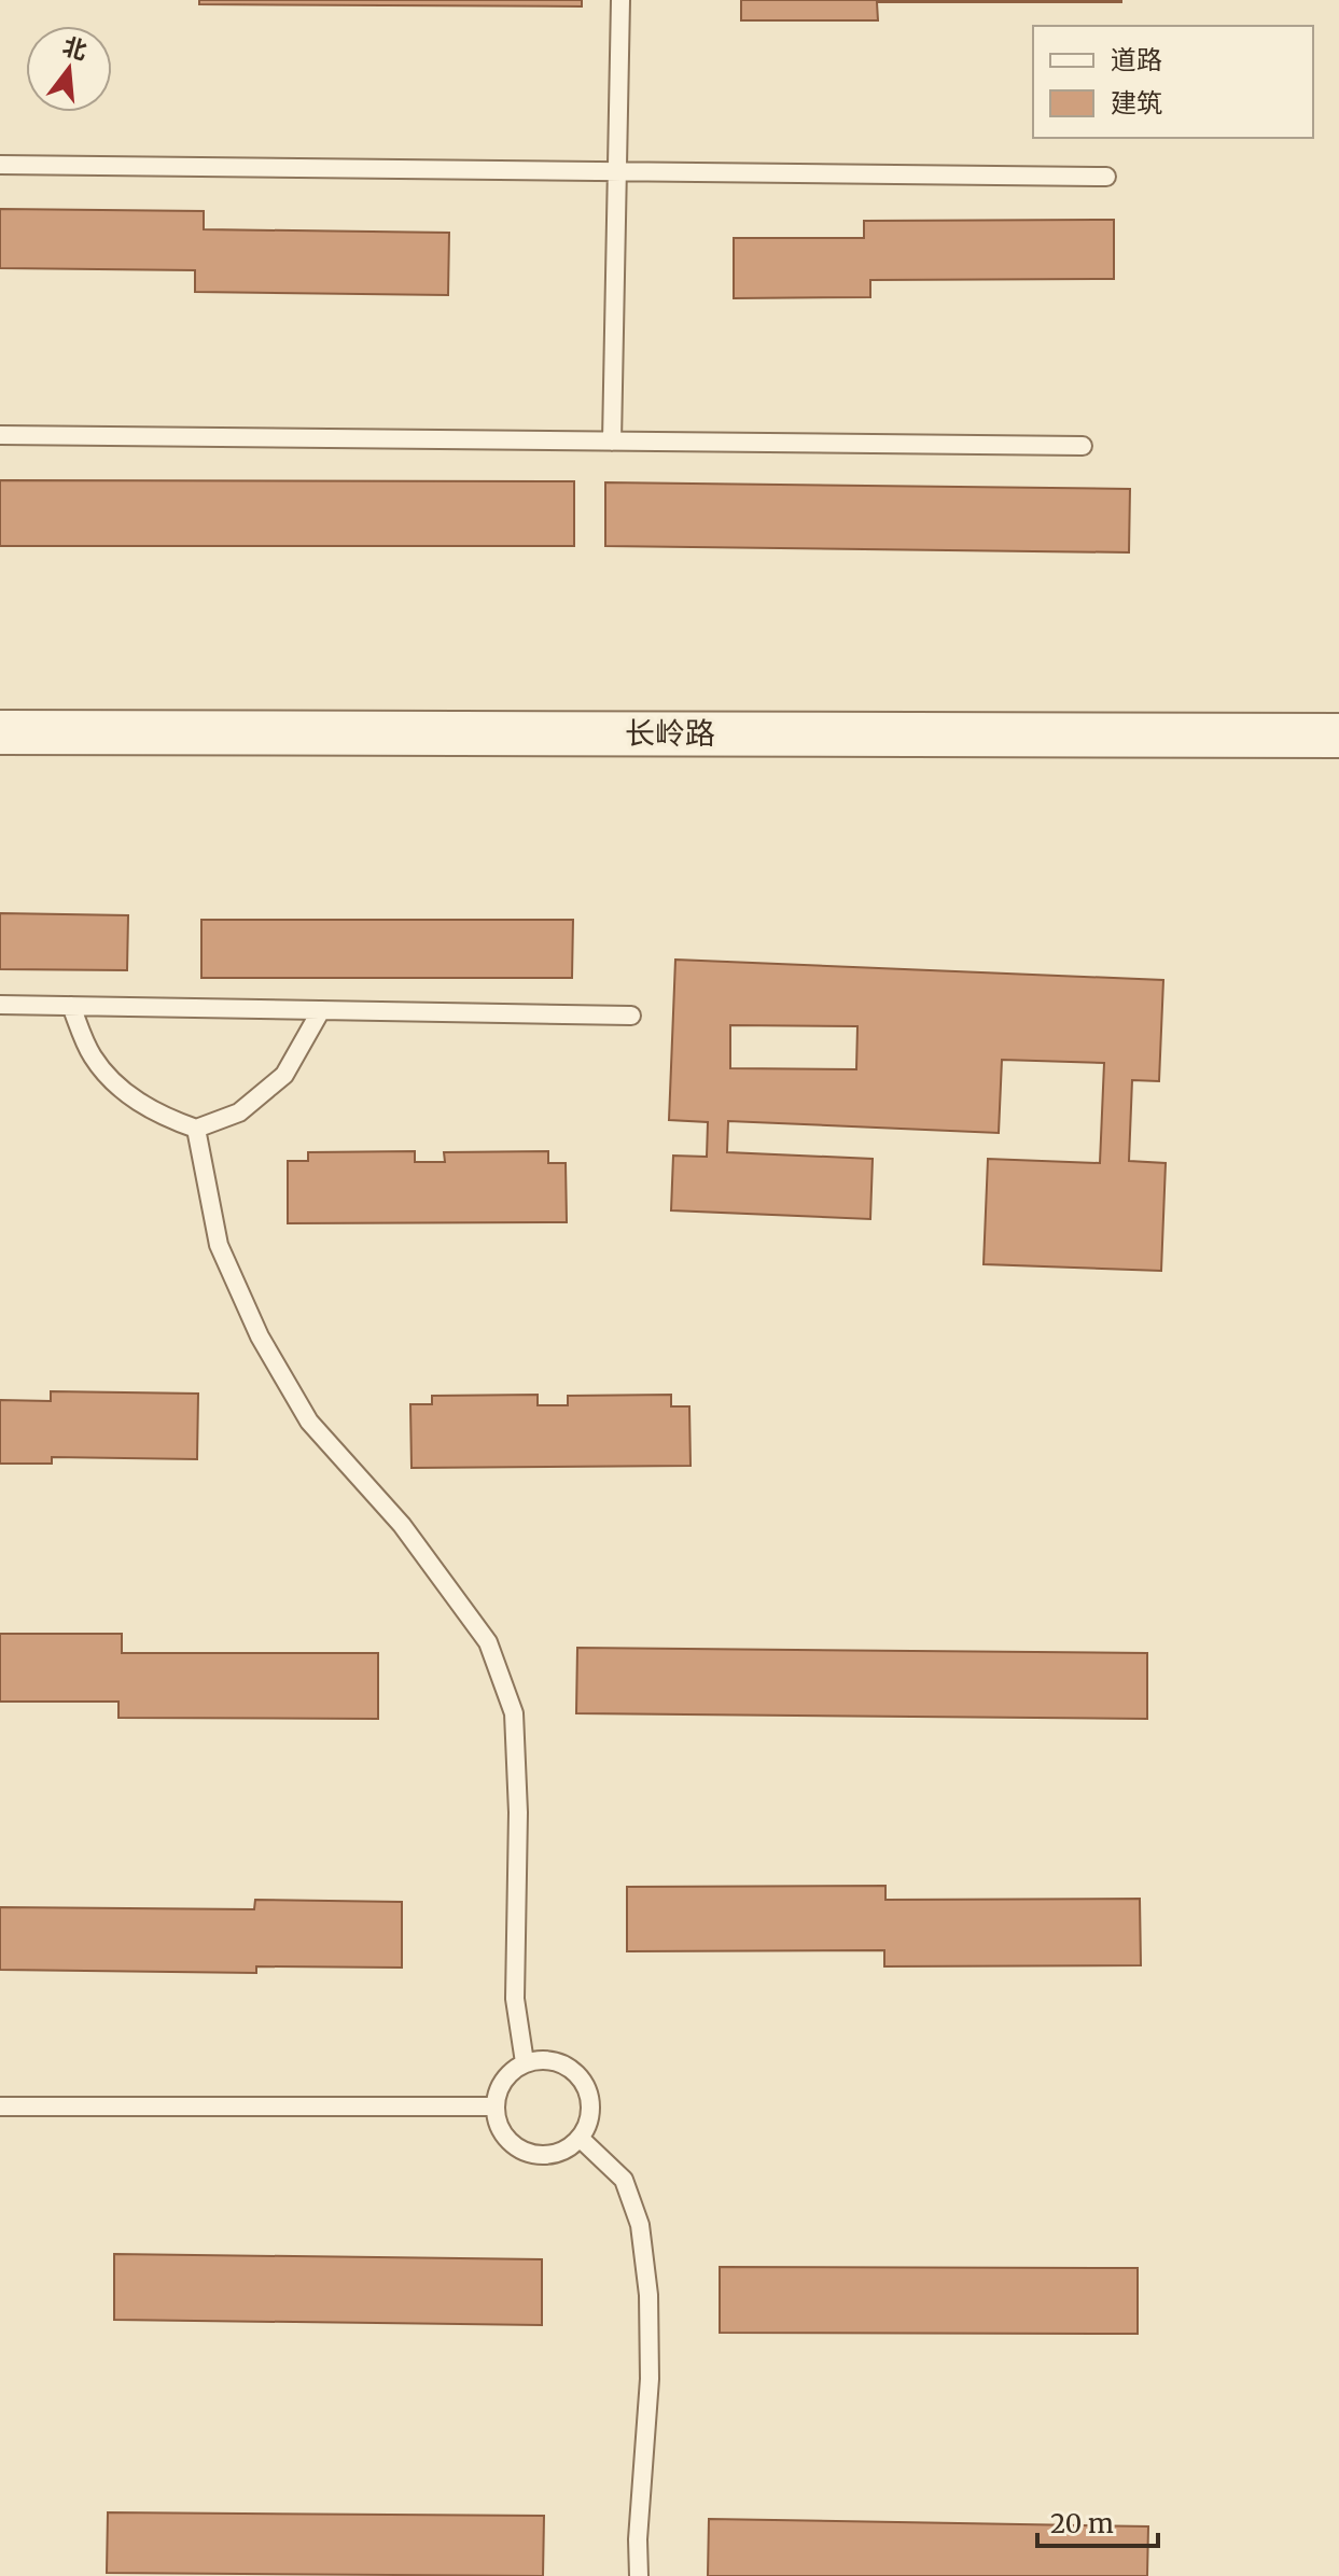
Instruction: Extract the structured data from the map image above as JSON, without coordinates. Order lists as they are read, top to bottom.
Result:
{
  "streets": {
    "street": ["长岭路"]
  },
  "legend": ["道路", "建筑"],
  "scale_bar": "20 m",
  "north": "top"
}
